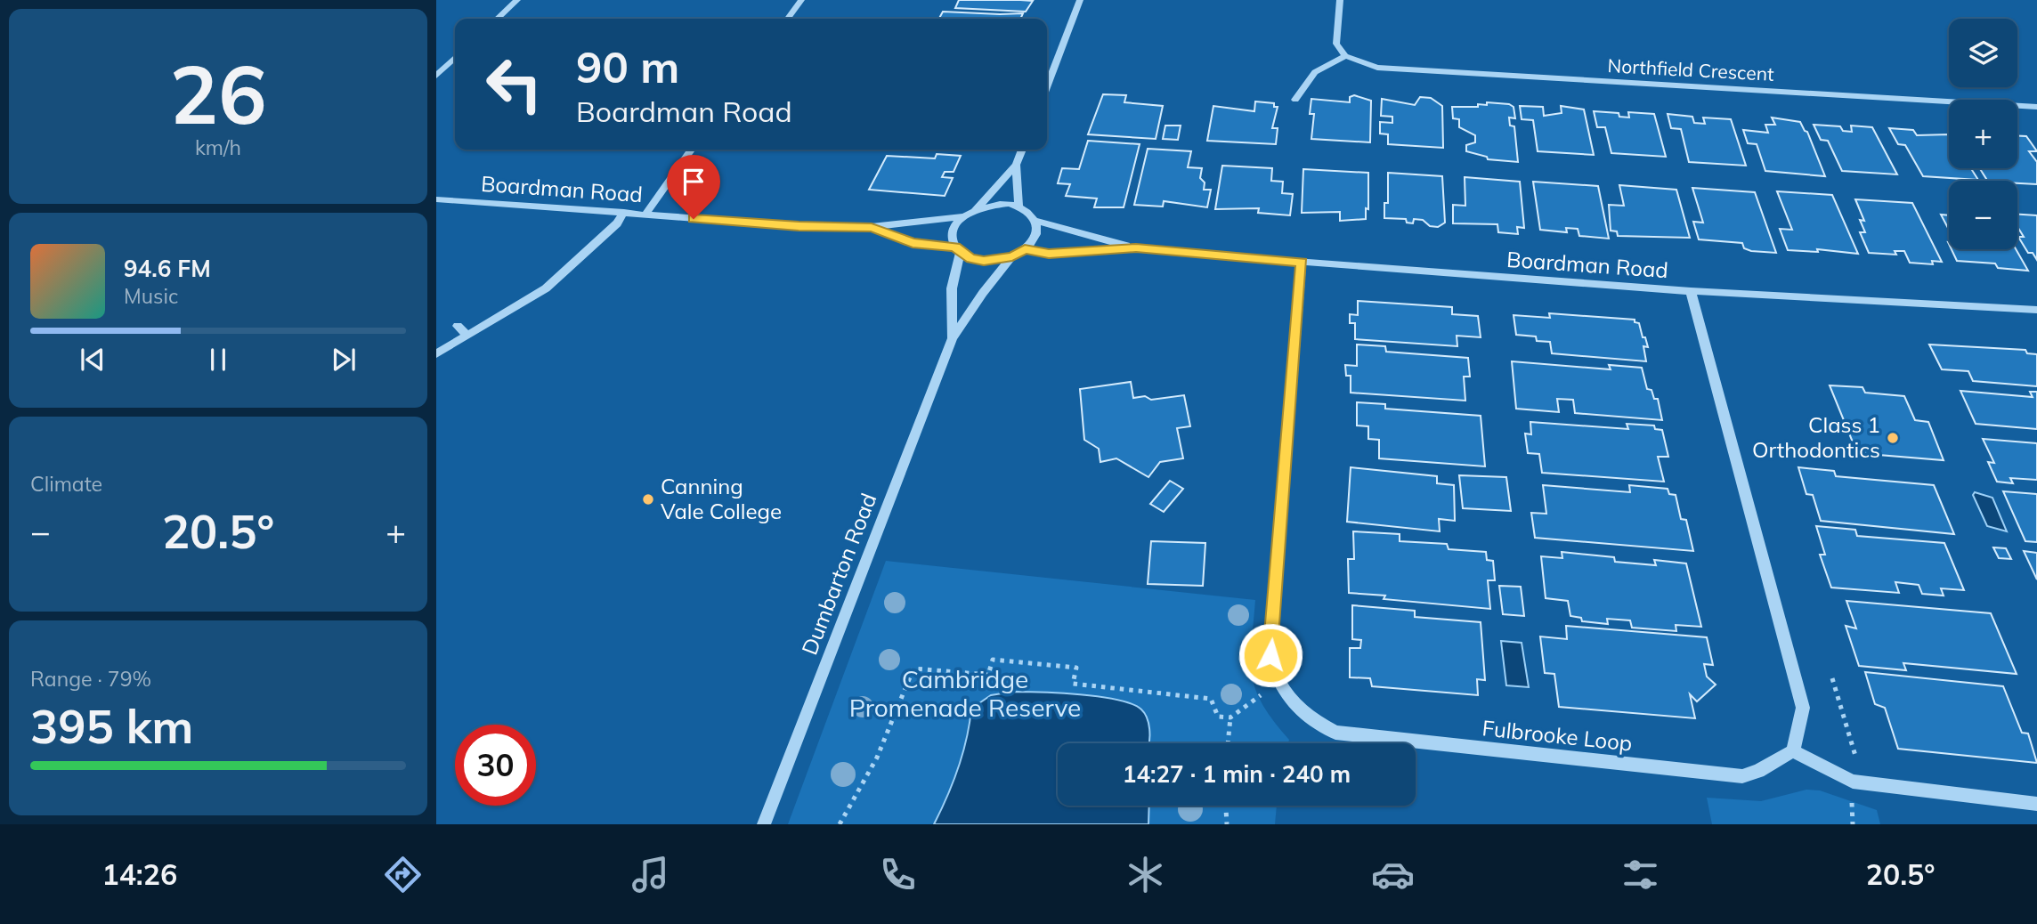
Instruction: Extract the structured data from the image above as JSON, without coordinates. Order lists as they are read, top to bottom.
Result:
{
  "streets": {
    "street": [
      "Northfield Crescent",
      "Boardman Road",
      "Dumbarton Road",
      "Fulbrooke Loop"
    ]
  },
  "crossings": [
    ["Boardman Road", "Dumbarton Road"],
    ["Boardman Road", "Fulbrooke Loop"]
  ],
  "parks": ["Cambridge Promenade Reserve"],
  "places": ["Class 1 Orthodontics", "Canning Vale College"],
  "page": {
    "tile": [
      ["26", "km/h"],
      "Climate",
      ["Range · 79%", "395 km"]
    ],
    "map_buttons": ["+", "−"],
    "turn": ["90 m", "Boardman Road"],
    "song": ["94.6 FM", "Music"],
    "heat": ["−", "20.5°", "+"],
    "limit": "30",
    "trip": "14:27 · 1 min · 240 m",
    "tabs": ["14:26", "20.5°"]
  }
}
